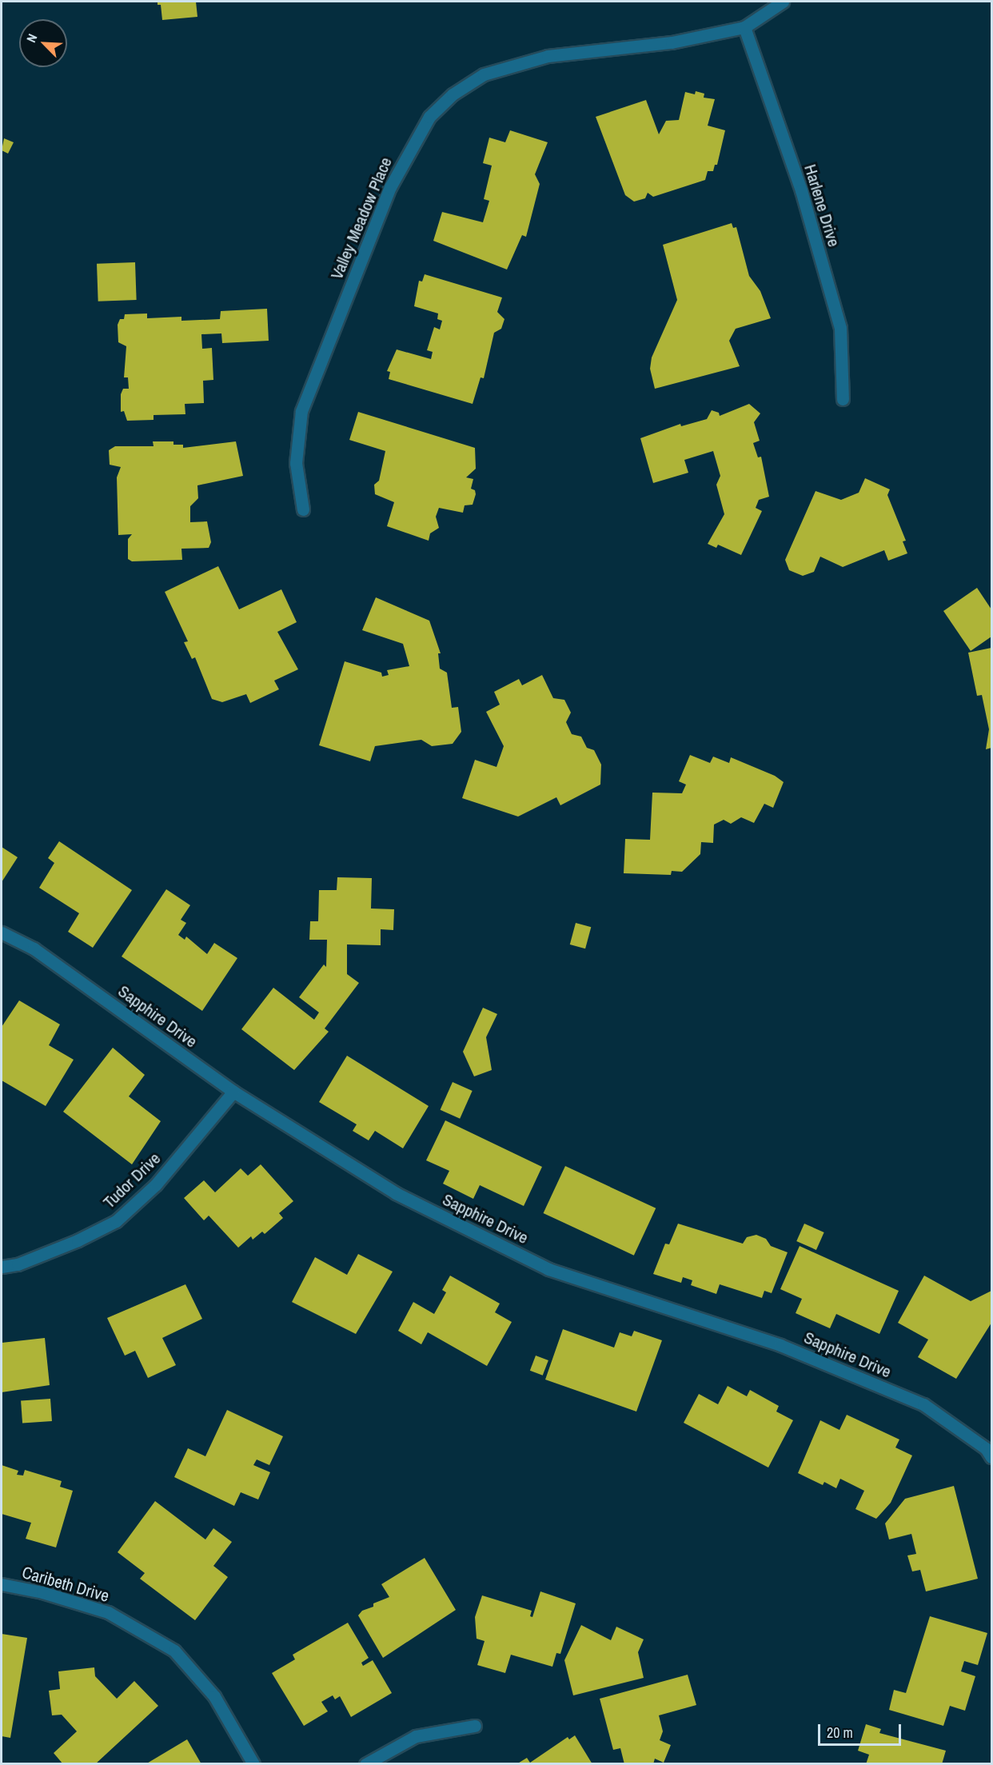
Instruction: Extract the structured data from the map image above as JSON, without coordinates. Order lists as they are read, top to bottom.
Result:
{
  "streets": {
    "street": [
      "Harlene Drive",
      "Valley Meadow Place",
      "Sapphire Drive",
      "Tudor Drive",
      "Caribeth Drive"
    ]
  },
  "crossings": [
    ["Harlene Drive", "Valley Meadow Place"],
    ["Sapphire Drive", "Tudor Drive"]
  ],
  "scale_bar": "20 m",
  "north": "top left"
}
